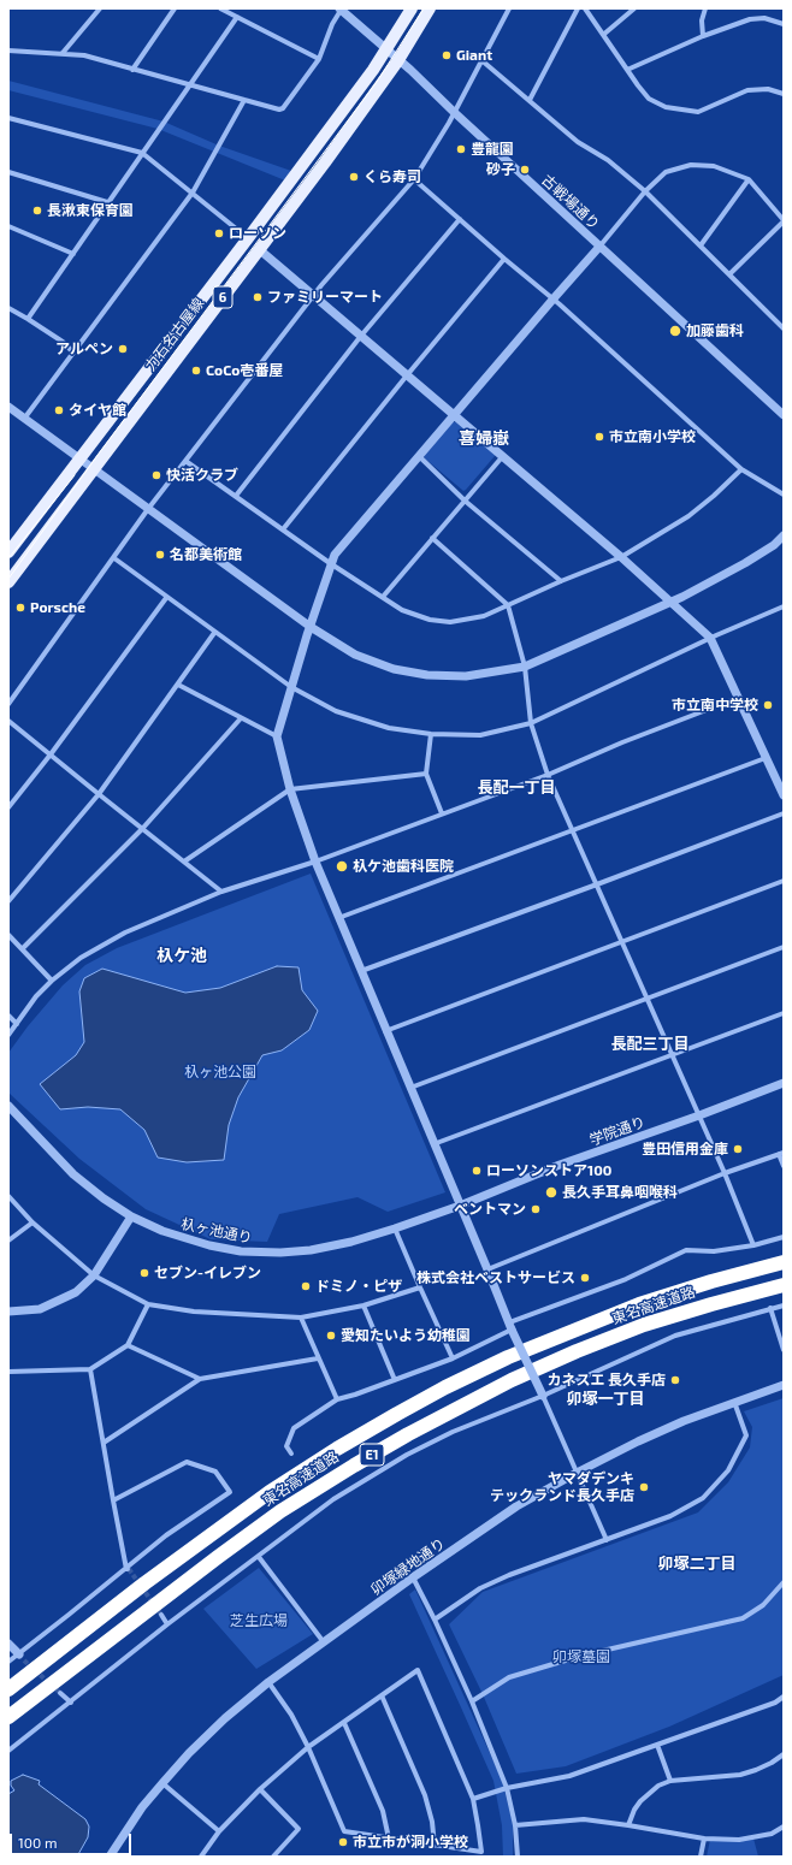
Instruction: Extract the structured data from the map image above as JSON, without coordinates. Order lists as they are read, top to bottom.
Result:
{
  "streets": {
    "highway": ["東名高速道路", "E1"],
    "main road": ["6", "力石名古屋線"],
    "street": [
      "古戦場通り",
      "学院通り",
      "杁ヶ池通り",
      "卯塚緑地通り"
    ]
  },
  "crossings": [
    ["古戦場通り", "力石名古屋線"],
    ["学院通り", "杁ヶ池通り"]
  ],
  "districts": [
    "喜婦嶽",
    "長配一丁目",
    "杁ケ池",
    "長配三丁目",
    "卯塚一丁目",
    "卯塚二丁目"
  ],
  "parks": ["杁ヶ池公園", "芝生広場", "卯塚墓園"],
  "places": [
    "Giant",
    "豊龍園",
    "砂子",
    "くら寿司",
    "長湫東保育園",
    "ローソン",
    "ファミリーマート",
    "加藤歯科",
    "アルペン",
    "CoCo壱番屋",
    "タイヤ館",
    "市立南小学校",
    "快活クラブ",
    "名都美術館",
    "Porsche",
    "市立南中学校",
    "杁ケ池歯科医院",
    "豊田信用金庫",
    "ローソンストア100",
    "長久手耳鼻咽喉科",
    "ベントマン",
    "セブン-イレブン",
    "株式会社ベストサービス",
    "ドミノ・ピザ",
    "愛知たいよう幼稚園",
    "カネスエ 長久手店",
    "ヤマダデンキ テックランド長久手店",
    "市立市が洞小学校"
  ],
  "scale_bar": "100 m"
}
